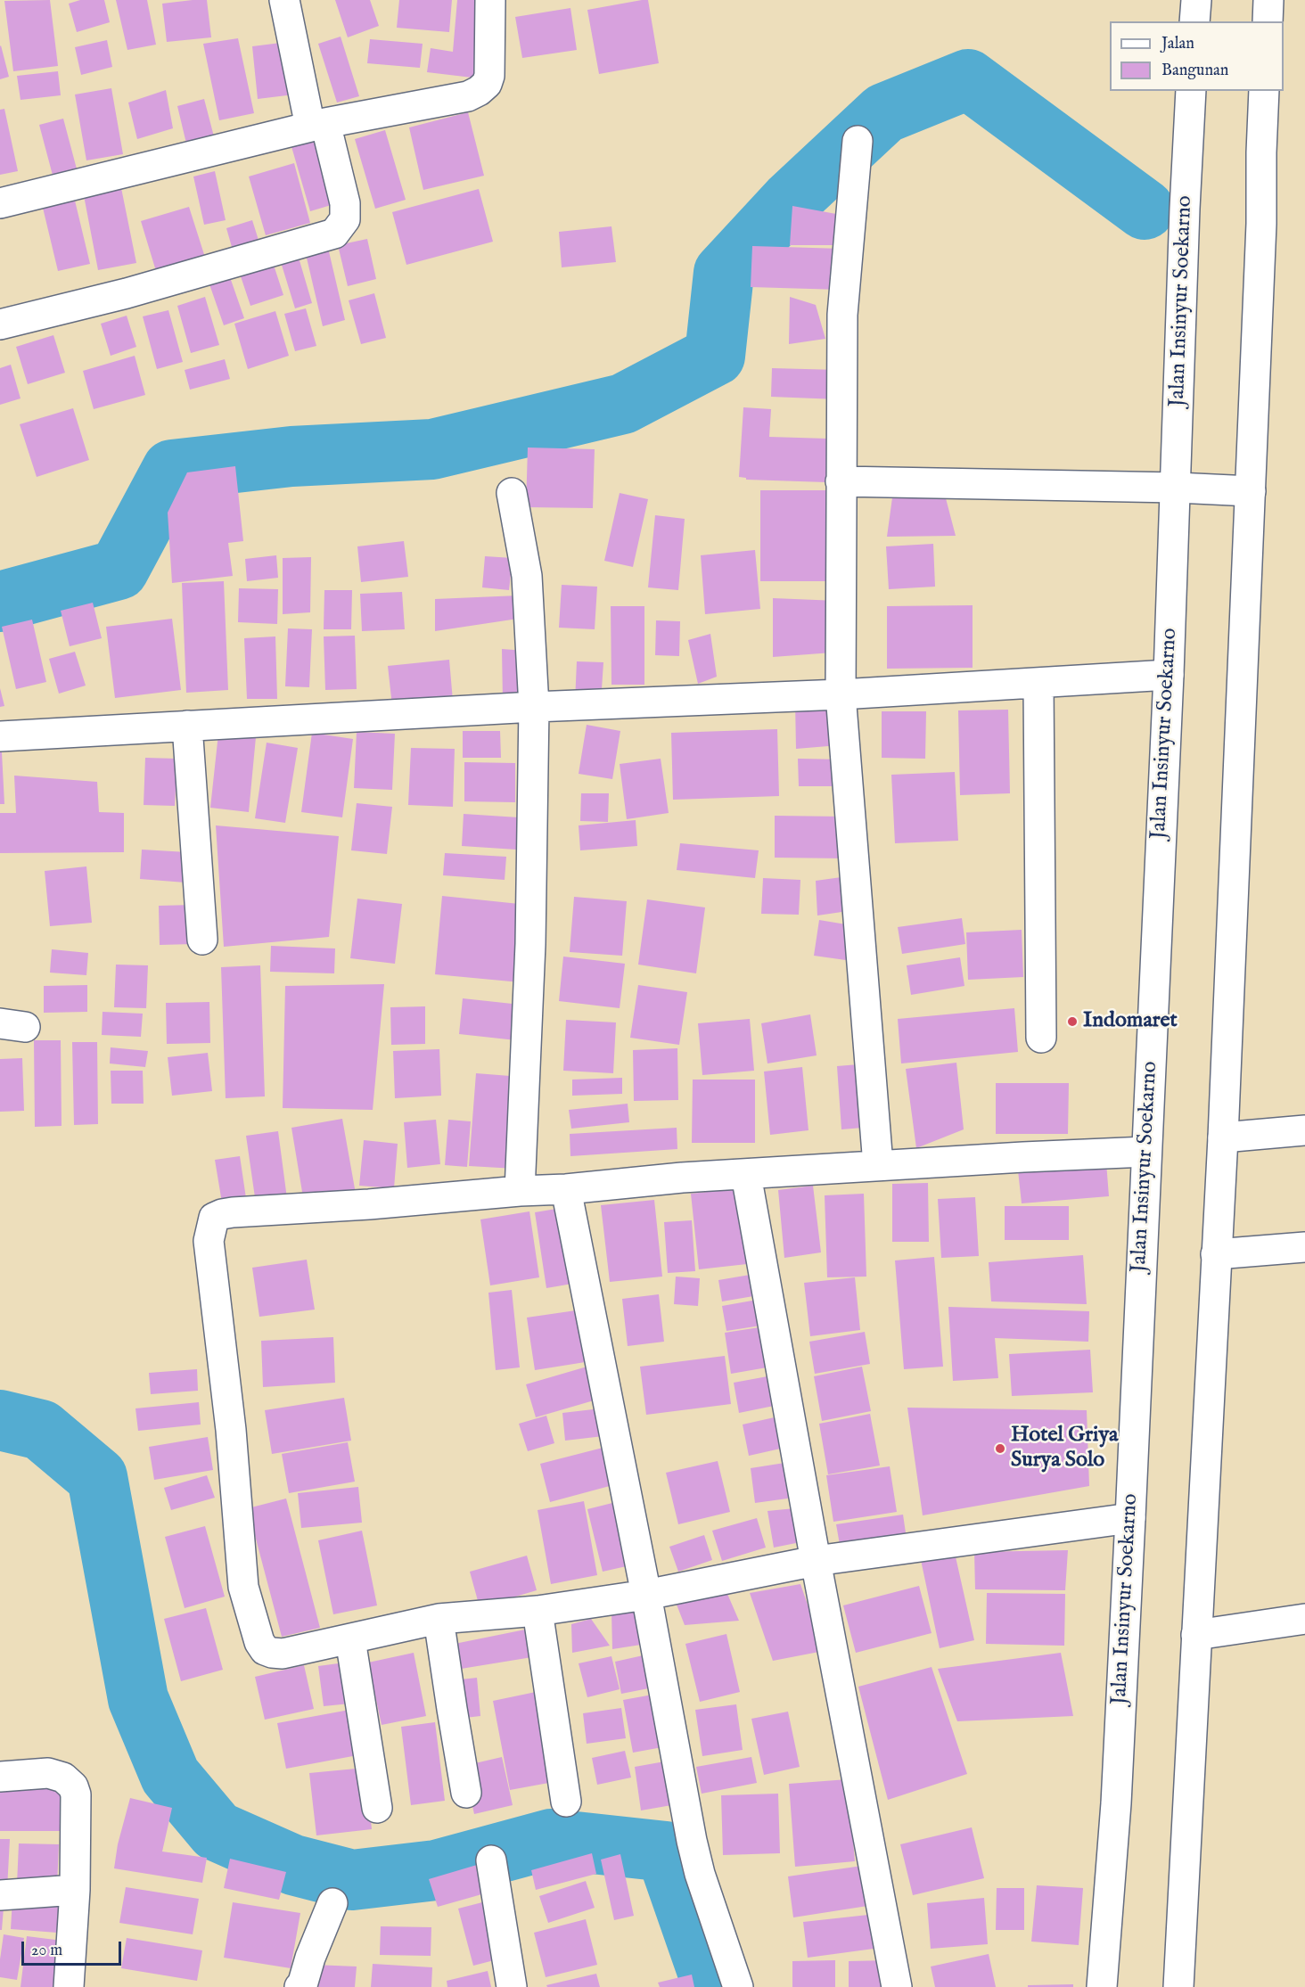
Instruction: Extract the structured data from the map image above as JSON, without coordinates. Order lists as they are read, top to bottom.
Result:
{
  "streets": {
    "street": ["Jalan Insinyur Soekarno"]
  },
  "places": ["Indomaret", "Hotel Griya Surya Solo"],
  "legend": ["Jalan", "Bangunan"],
  "scale_bar": "20 m"
}
